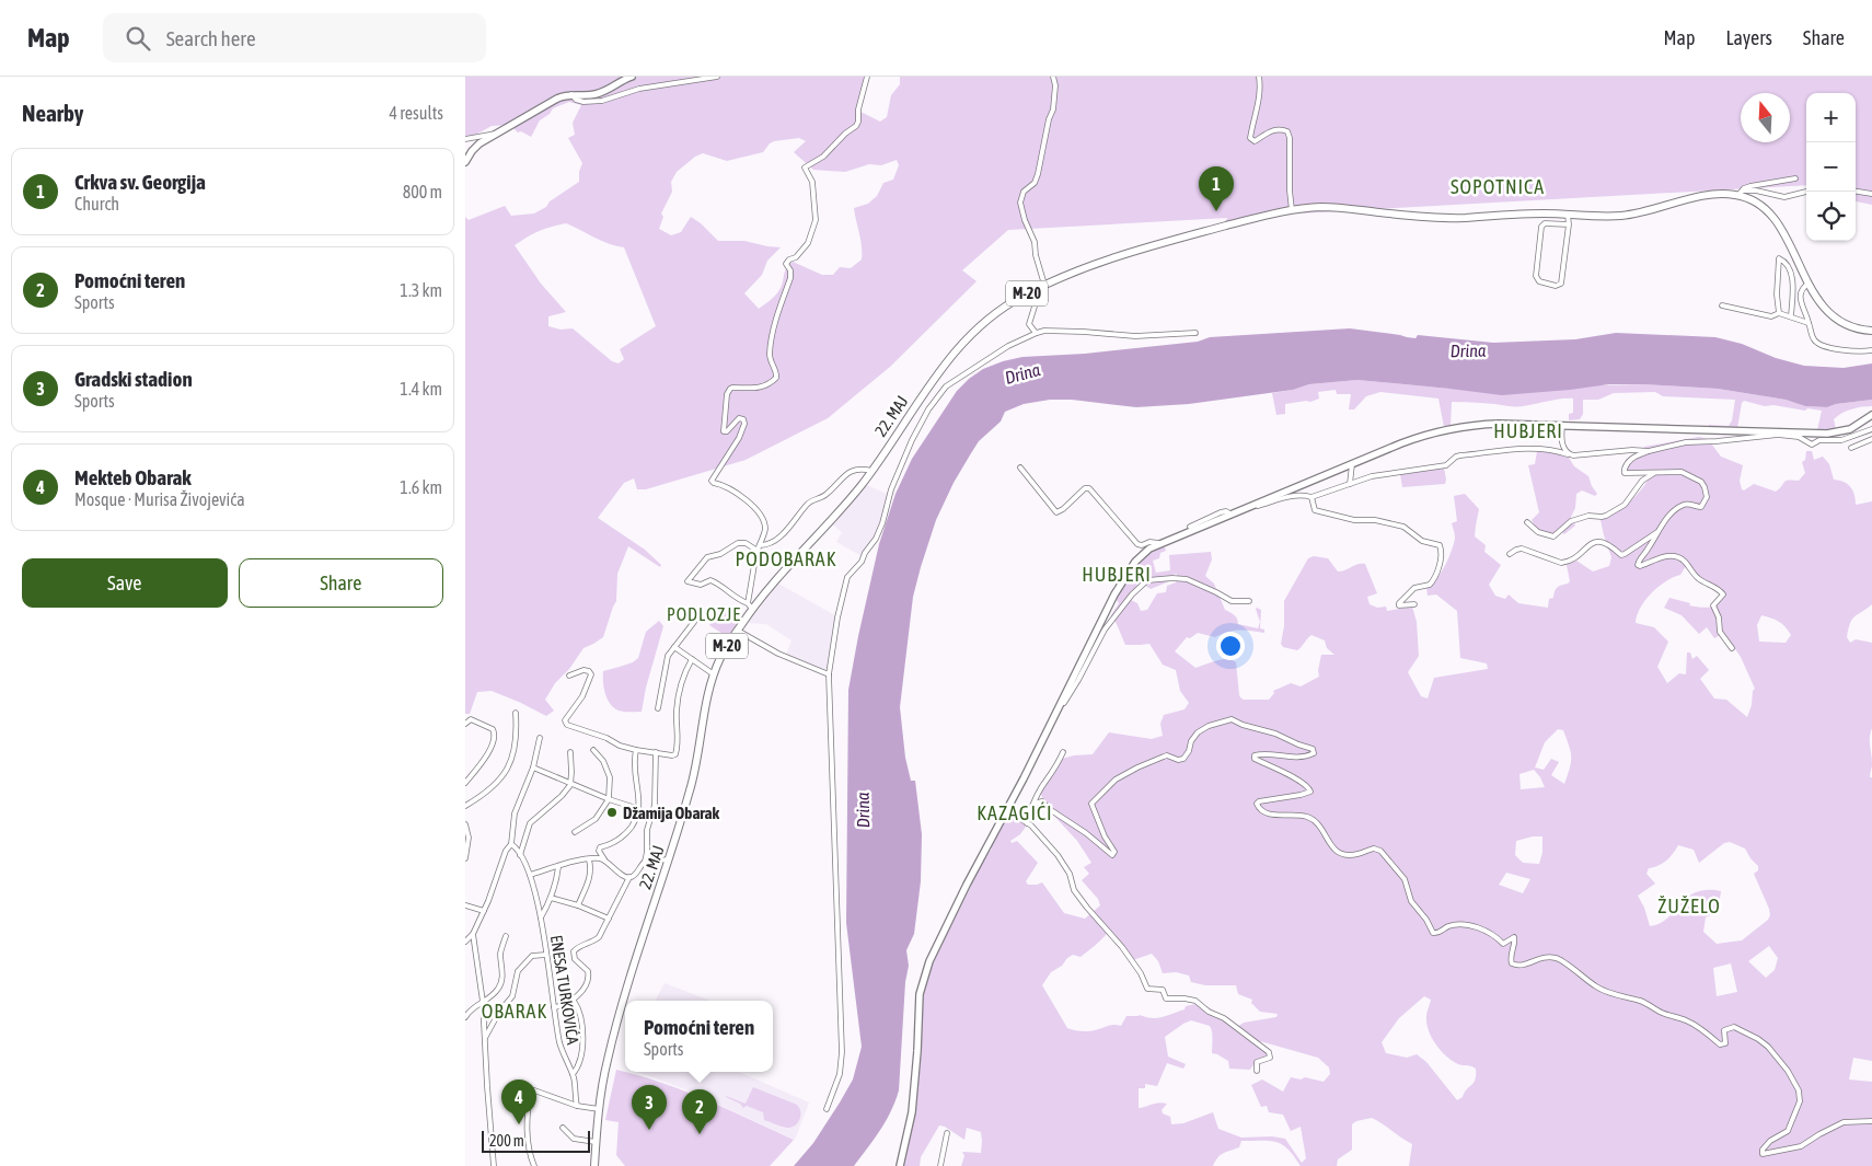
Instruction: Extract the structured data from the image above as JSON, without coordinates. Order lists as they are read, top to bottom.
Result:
{
  "streets": {
    "main road": ["M-20", "22. MAJ"],
    "street": ["ENESA TURKOVIĆA"]
  },
  "crossings": [
    ["M-20", "22. MAJ"]
  ],
  "districts": [
    "SOPOTNICA",
    "HUBJERI",
    "PODOBARAK",
    "HUBJERI",
    "PODLOZJE",
    "KAZAGIĆI",
    "ŽUŽELO",
    "OBARAK"
  ],
  "water": ["Drina"],
  "places": ["Džamija Obarak"],
  "scale_bar": "200 m",
  "north": "top",
  "page": {
    "header": "Map",
    "search": "Search here",
    "nav": ["Map", "Layers", "Share"],
    "heading": ["Nearby", "4 results"],
    "map_buttons": ["+", "−"],
    "list": [
      {
        "mark": "1",
        "name": "Crkva sv. Georgija",
        "note": "Church",
        "value": "800 m"
      },
      {
        "mark": "2",
        "name": "Pomoćni teren",
        "note": "Sports",
        "value": "1.3 km"
      },
      {
        "mark": "3",
        "name": "Gradski stadion",
        "note": "Sports",
        "value": "1.4 km"
      },
      {
        "mark": "4",
        "name": "Mekteb Obarak",
        "note": "Mosque · Murisa Živojevića",
        "value": "1.6 km"
      }
    ],
    "pins": [
      "1",
      "4",
      "3",
      "2"
    ],
    "buttons": ["Save", "Share"],
    "popup": ["Pomoćni teren", "Sports"],
    "scale": "200 m"
  }
}
